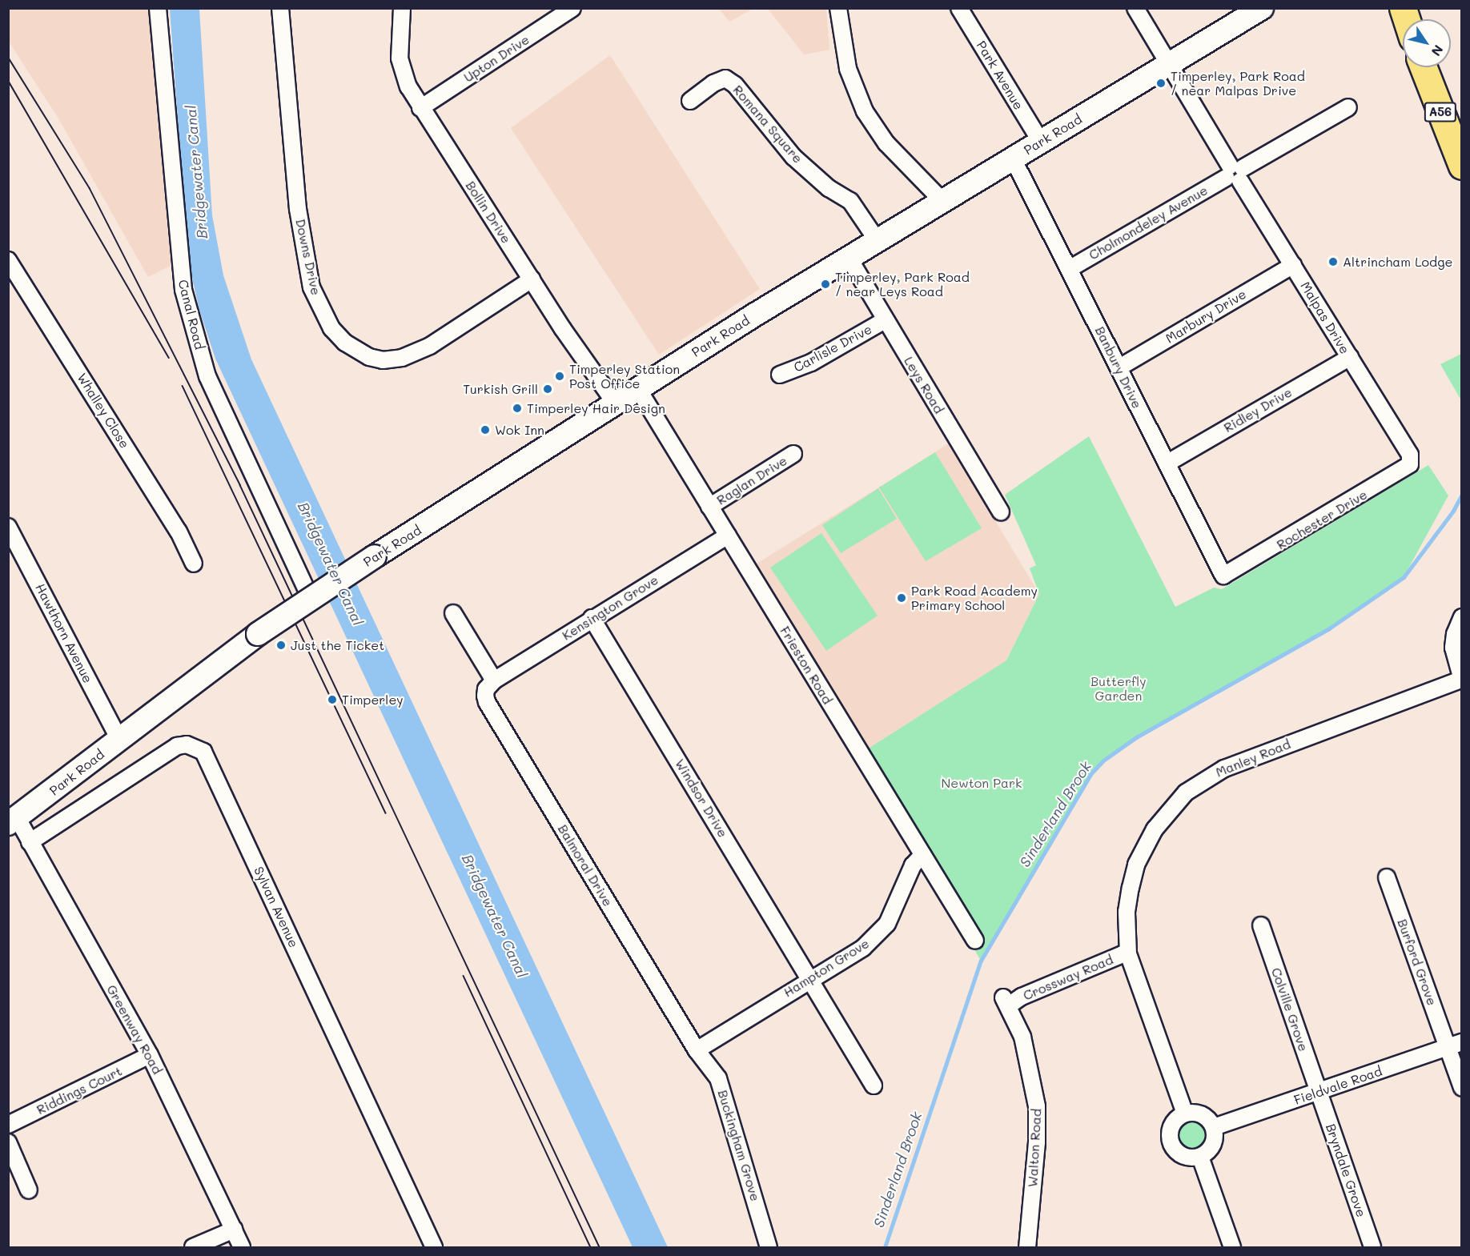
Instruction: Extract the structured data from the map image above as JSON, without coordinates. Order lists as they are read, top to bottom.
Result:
{
  "streets": {
    "highway": ["A56"],
    "main road": ["Park Road"],
    "street": [
      "Upton Drive",
      "Park Avenue",
      "Romana Square",
      "Bollin Drive",
      "Cholmondeley Avenue",
      "Downs Drive",
      "Canal Road",
      "Marbury Drive",
      "Malpas Drive",
      "Carlisle Drive",
      "Banbury Drive",
      "Leys Road",
      "Ridley Drive",
      "Whalley Close",
      "Raglan Drive",
      "Rochester Drive",
      "Kensington Grove",
      "Hawthorn Avenue",
      "Frieston Road",
      "Manley Road",
      "Windsor Drive",
      "Balmoral Drive",
      "Sylvan Avenue",
      "Burford Grove",
      "Hampton Grove",
      "Crossway Road",
      "Colville Grove",
      "Greenway Road",
      "Fieldvale Road",
      "Riddings Court",
      "Buckingham Grove",
      "Walton Road",
      "Bryndale Grove"
    ]
  },
  "crossings": [
    ["Upton Drive", "Bollin Drive"],
    ["Park Avenue", "Park Road"],
    ["Romana Square", "Park Road"],
    ["Park Road", "Bollin Drive"],
    ["Park Road", "Canal Road"],
    ["Park Road", "Malpas Drive"],
    ["Park Road", "Banbury Drive"],
    ["Park Road", "Leys Road"],
    ["Park Road", "Hawthorn Avenue"],
    ["Park Road", "Frieston Road"],
    ["Park Road", "Greenway Road"],
    ["Bollin Drive", "Downs Drive"],
    ["Cholmondeley Avenue", "Malpas Drive"],
    ["Cholmondeley Avenue", "Banbury Drive"],
    ["Marbury Drive", "Malpas Drive"],
    ["Marbury Drive", "Banbury Drive"],
    ["Malpas Drive", "Ridley Drive"],
    ["Malpas Drive", "Rochester Drive"],
    ["Carlisle Drive", "Leys Road"],
    ["Banbury Drive", "Ridley Drive"],
    ["Banbury Drive", "Rochester Drive"],
    ["Raglan Drive", "Frieston Road"],
    ["Kensington Grove", "Frieston Road"],
    ["Kensington Grove", "Windsor Drive"],
    ["Kensington Grove", "Balmoral Drive"],
    ["Frieston Road", "Hampton Grove"],
    ["Manley Road", "Crossway Road"],
    ["Manley Road", "Fieldvale Road"],
    ["Windsor Drive", "Hampton Grove"],
    ["Balmoral Drive", "Hampton Grove"],
    ["Balmoral Drive", "Buckingham Grove"],
    ["Sylvan Avenue", "Greenway Road"],
    ["Burford Grove", "Fieldvale Road"],
    ["Hampton Grove", "Buckingham Grove"],
    ["Crossway Road", "Walton Road"],
    ["Colville Grove", "Fieldvale Road"],
    ["Colville Grove", "Bryndale Grove"],
    ["Greenway Road", "Riddings Court"],
    ["Fieldvale Road", "Bryndale Grove"]
  ],
  "water": ["Bridgewater Canal", "Sinderland Brook"],
  "parks": ["Butterfly Garden", "Newton Park"],
  "places": [
    "Timperley, Park Road / near Malpas Drive",
    "Altrincham Lodge",
    "Timperley, Park Road / near Leys Road",
    "Timperley Station Post Office",
    "Turkish Grill",
    "Timperley Hair Design",
    "Wok Inn",
    "Park Road Academy Primary School",
    "Just the Ticket",
    "Timperley"
  ],
  "north": "bottom right"
}
